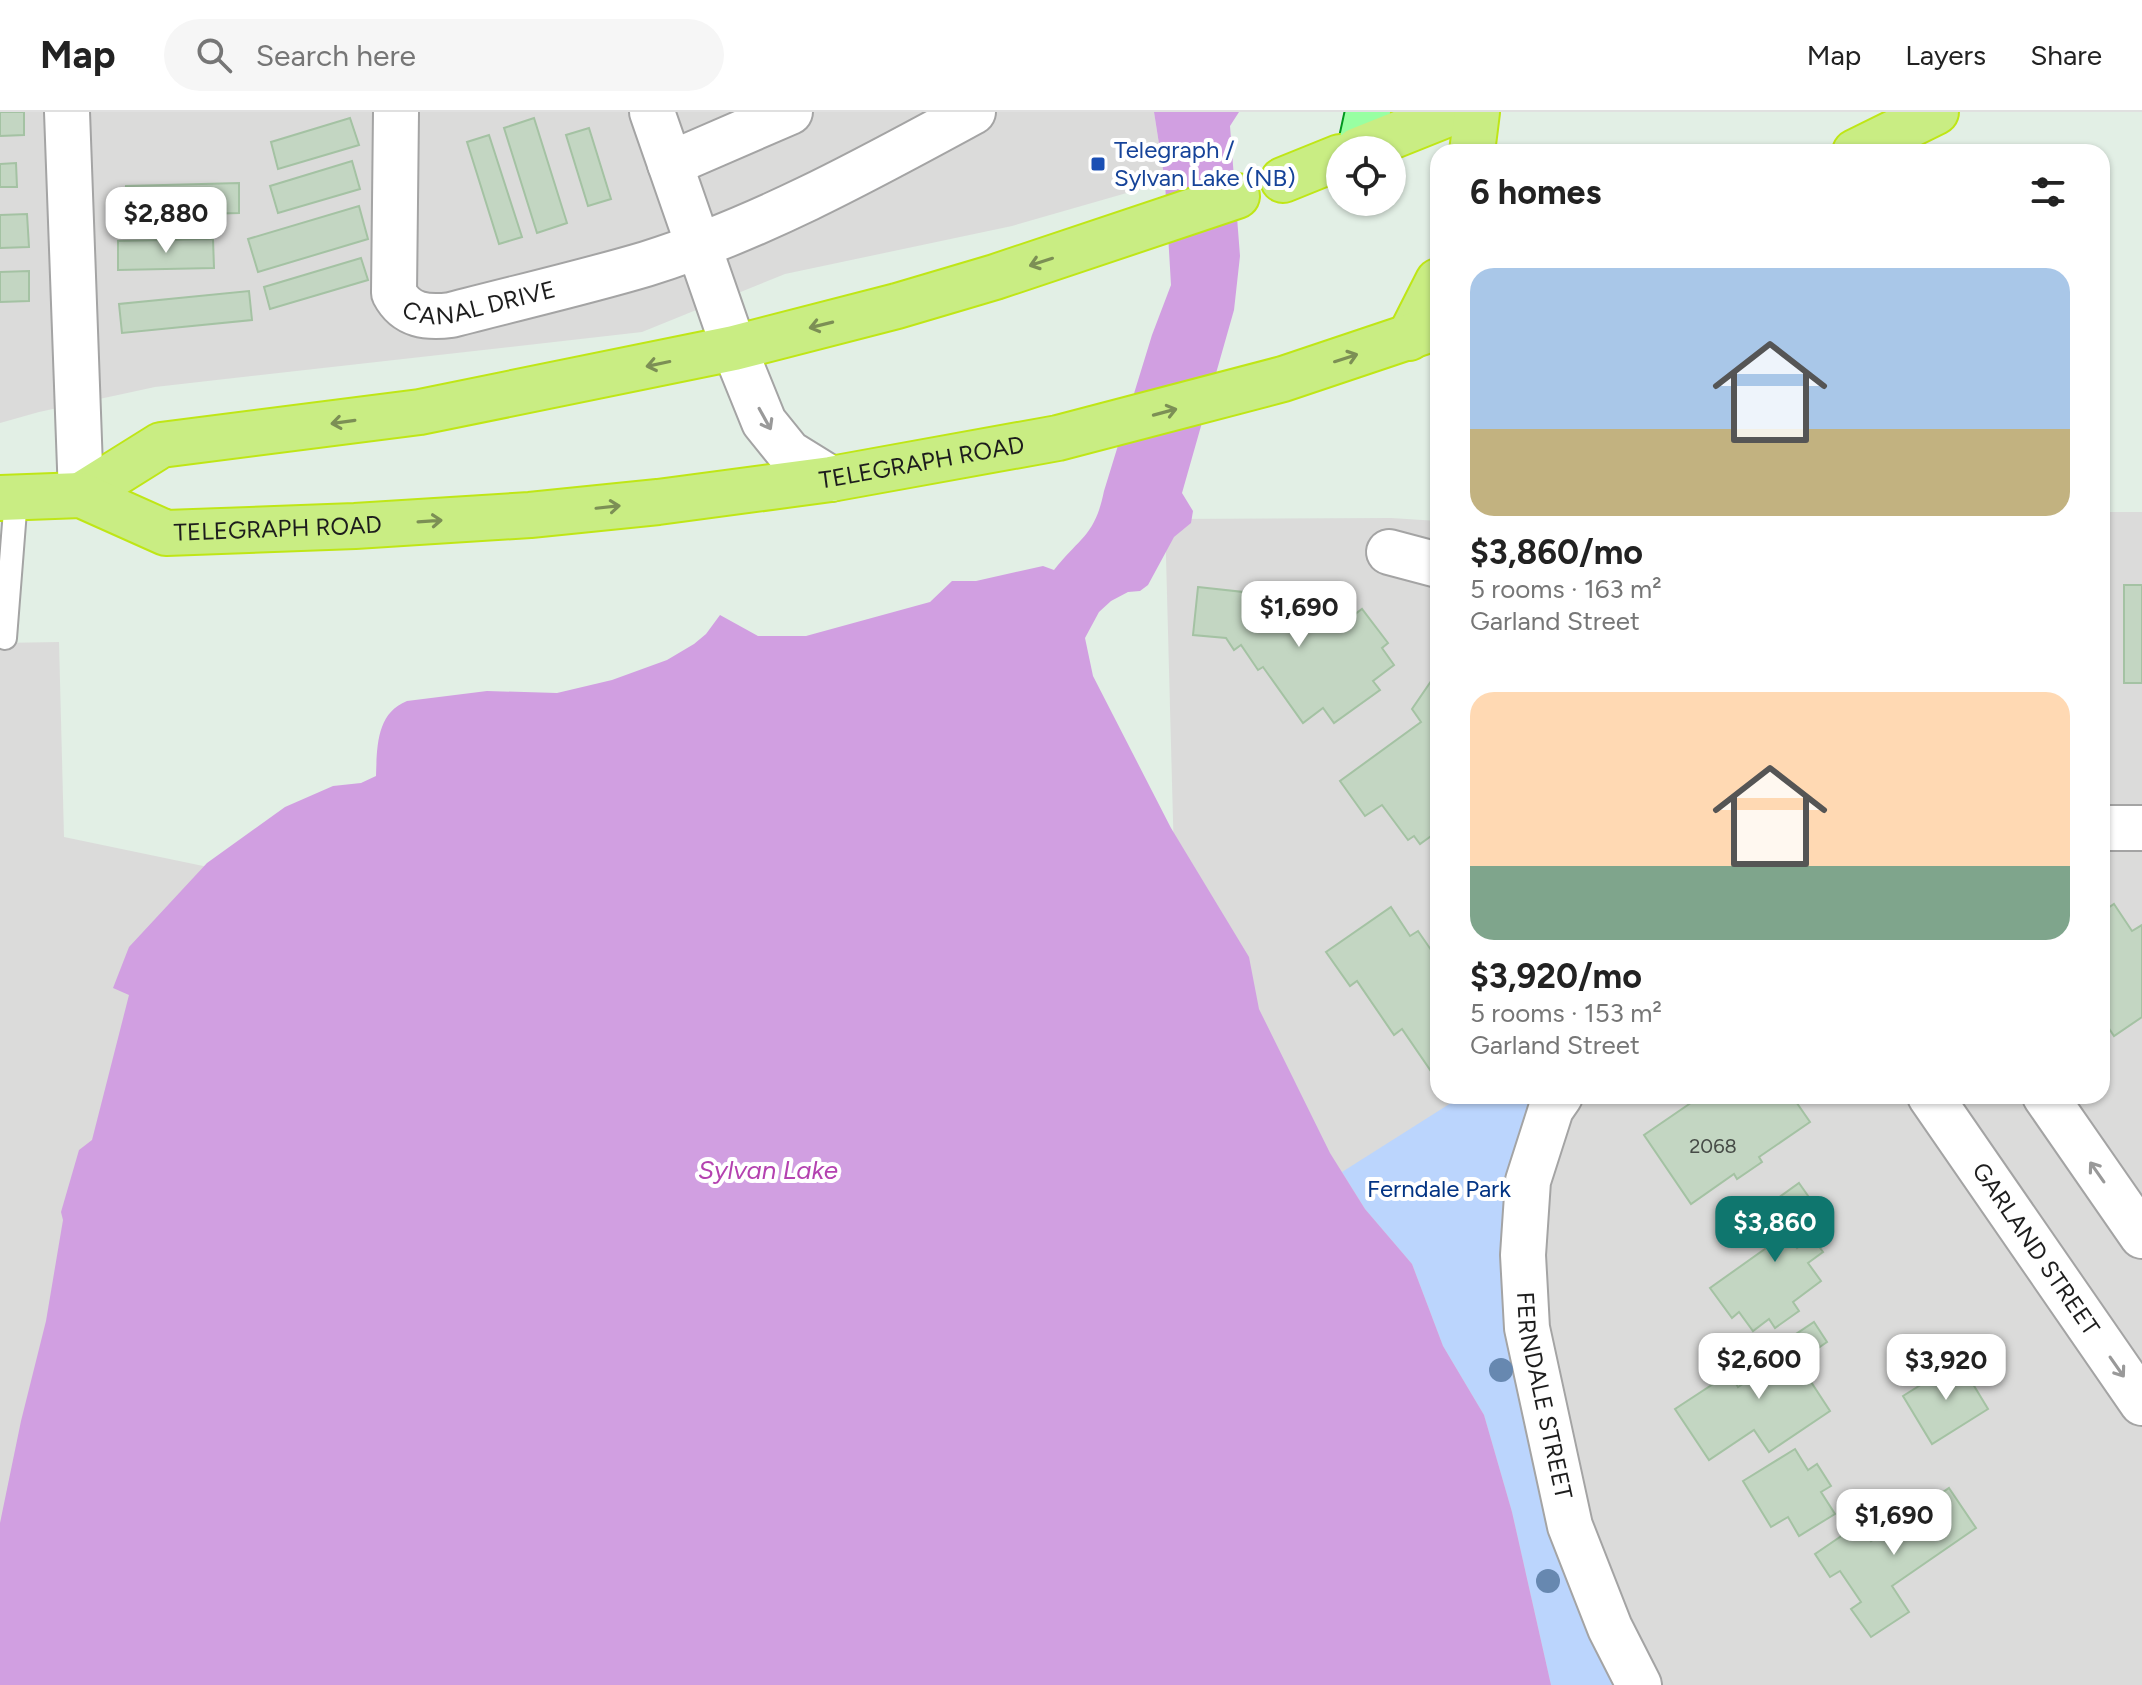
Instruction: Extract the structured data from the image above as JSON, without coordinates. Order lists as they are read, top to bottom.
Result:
{
  "streets": {
    "highway": ["TELEGRAPH ROAD"],
    "street": ["CANAL DRIVE", "GARLAND STREET", "FERNDALE STREET"]
  },
  "water": ["Sylvan Lake"],
  "parks": ["Ferndale Park"],
  "places": {
    "transit": ["Telegraph / Sylvan Lake (NB)"]
  },
  "house_numbers": ["2068"],
  "page": {
    "header": "Map",
    "search": "Search here",
    "nav": ["Map", "Layers", "Share"],
    "heading": "6 homes",
    "price": [
      "$2,880",
      "$1,690",
      "$3,860",
      "$2,600",
      "$3,920",
      "$1,690"
    ],
    "list": [
      {
        "name": "$3,860/mo",
        "note": "5 rooms · 163 m² · Garland Street"
      },
      {
        "name": "$3,920/mo",
        "note": "5 rooms · 153 m² · Garland Street"
      }
    ]
  }
}
